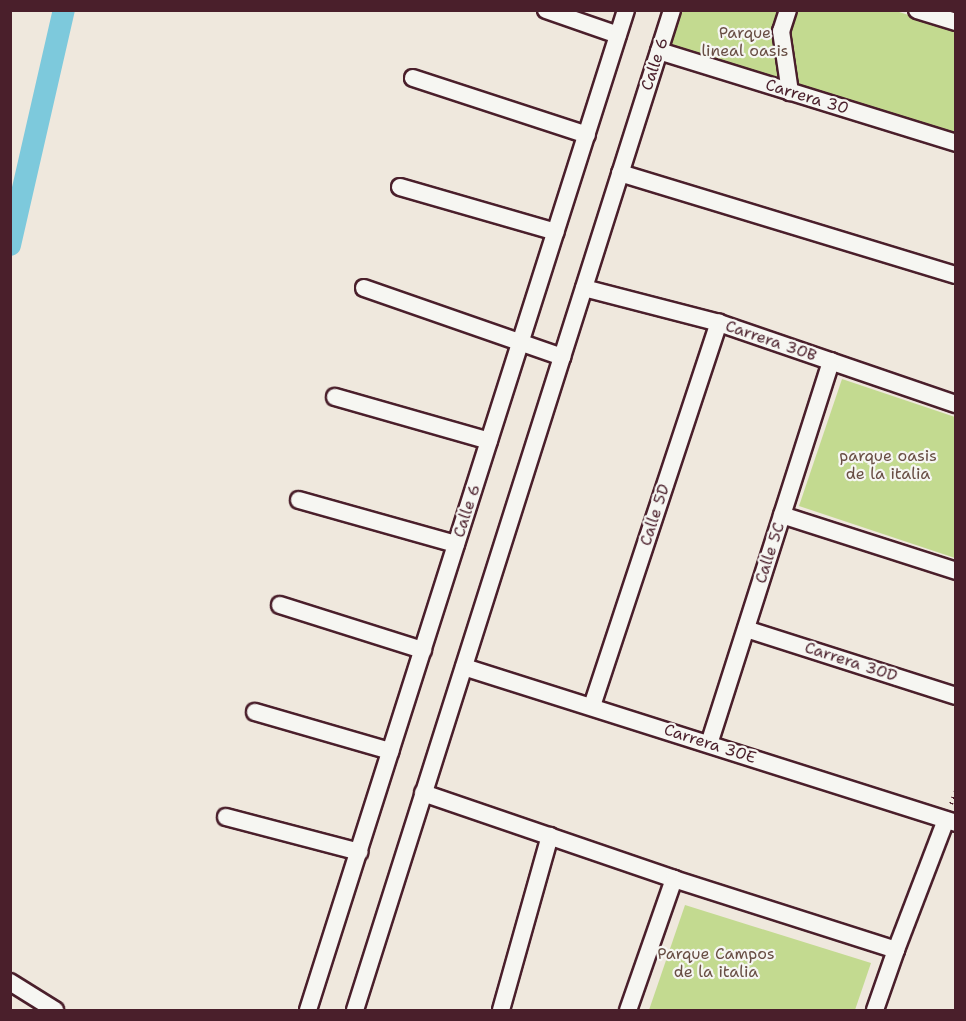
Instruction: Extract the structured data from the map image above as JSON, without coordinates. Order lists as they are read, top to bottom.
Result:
{
  "streets": {
    "street": [
      "Calle 6",
      "Carrera 30",
      "Carrera 30B",
      "Calle 5D",
      "Calle 5C",
      "Carrera 30D",
      "Carrera 30E"
    ]
  },
  "crossings": [
    ["Calle 6", "Carrera 30"],
    ["Calle 6", "Carrera 30B"],
    ["Calle 6", "Carrera 30E"],
    ["Carrera 30B", "Calle 5D"],
    ["Carrera 30B", "Calle 5C"],
    ["Calle 5D", "Carrera 30E"],
    ["Calle 5C", "Carrera 30D"],
    ["Calle 5C", "Carrera 30E"]
  ],
  "parks": ["Parque lineal oasis", "parque oasis de la italia", "Parque Campos de la italia"]
}
